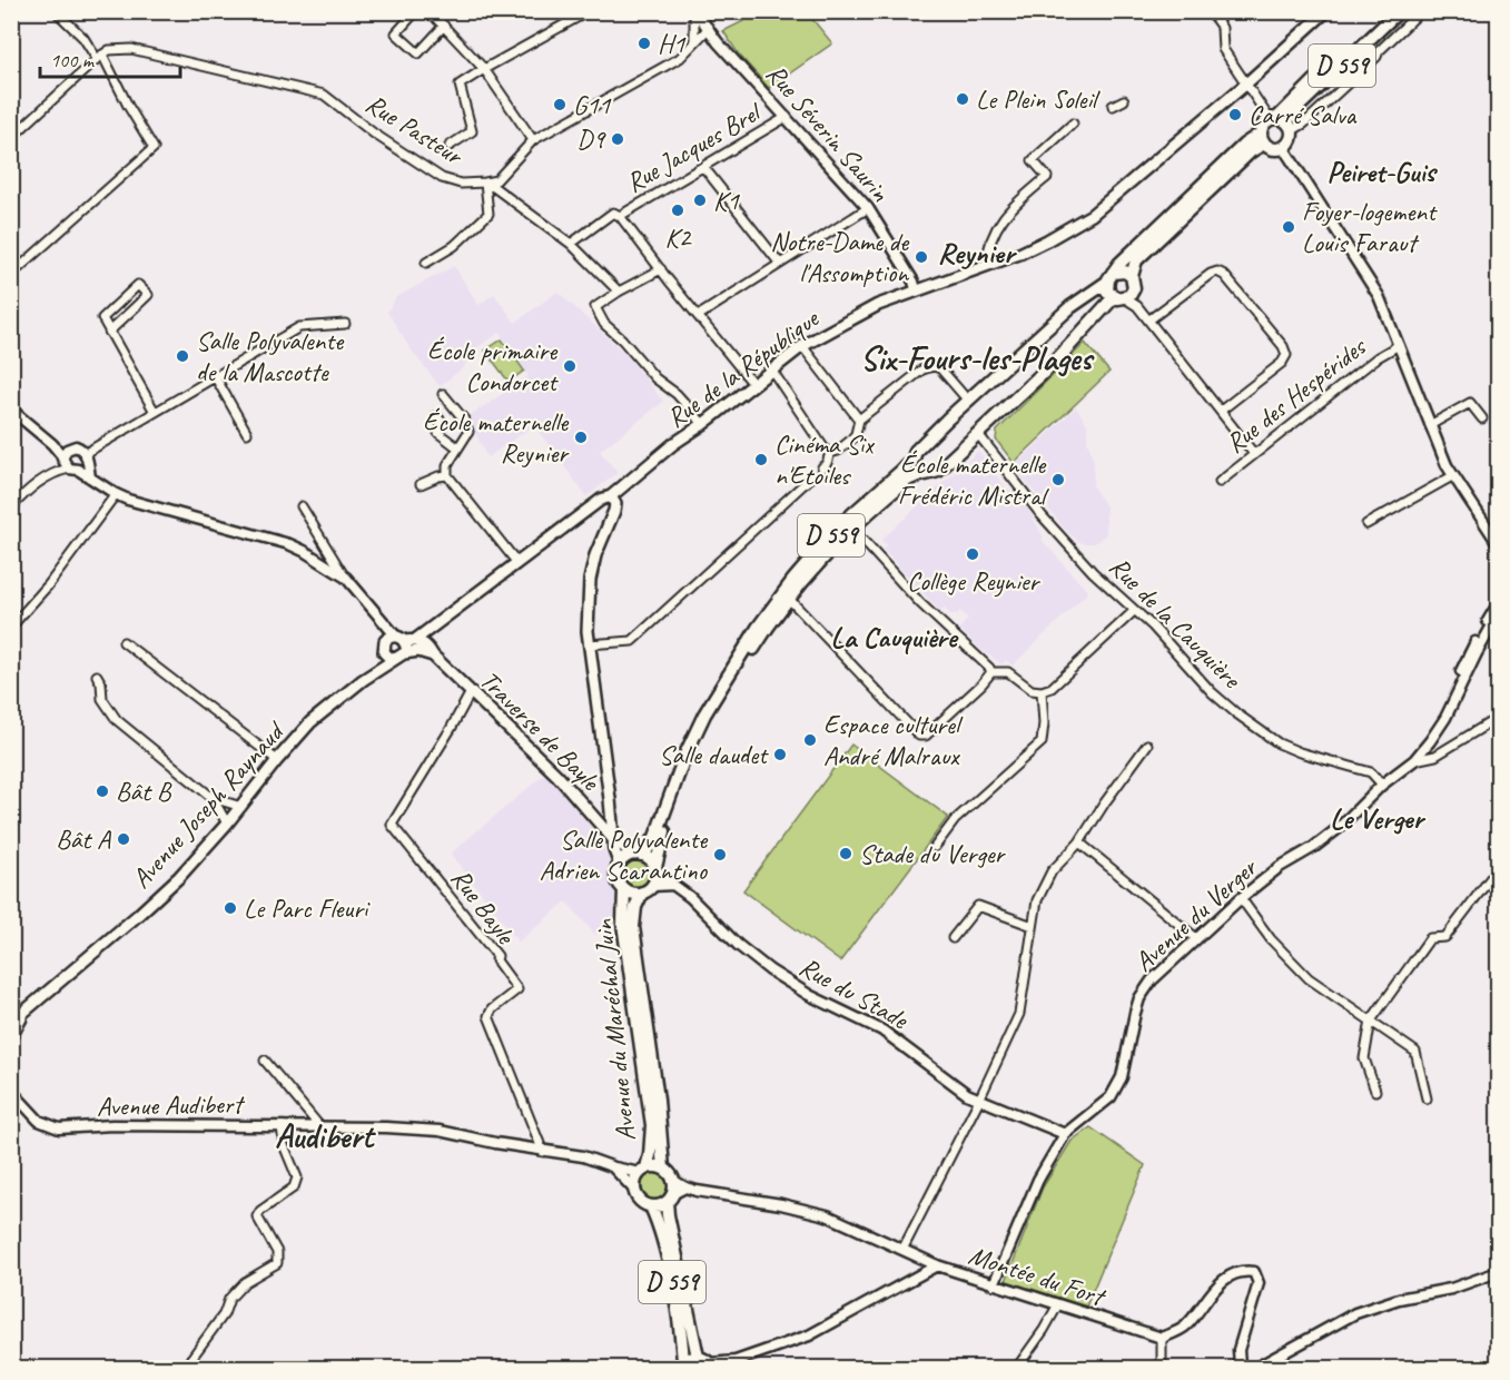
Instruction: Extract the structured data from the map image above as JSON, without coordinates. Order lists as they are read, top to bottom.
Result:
{
  "streets": {
    "main road": [
      "D 559",
      "Rue de la République",
      "Traverse de Bayle",
      "Avenue Joseph Raynaud",
      "Avenue du Maréchal Juin"
    ],
    "street": [
      "Rue Pasteur",
      "Rue Séverin Saurin",
      "Rue Jacques Brel",
      "Rue des Hespérides",
      "Rue de la Cauquière",
      "Rue Bayle",
      "Avenue du Verger",
      "Rue du Stade",
      "Avenue Audibert",
      "Montée du Fort"
    ]
  },
  "crossings": [
    ["D 559", "Rue de la Cauquière"],
    ["D 559", "Traverse de Bayle"],
    ["D 559", "Rue du Stade"],
    ["D 559", "Avenue du Maréchal Juin"],
    ["D 559", "Avenue Audibert"],
    ["D 559", "Montée du Fort"],
    ["Rue Séverin Saurin", "Rue Jacques Brel"],
    ["Rue Séverin Saurin", "Rue de la République"],
    ["Rue de la Cauquière", "Avenue du Verger"],
    ["Traverse de Bayle", "Rue Bayle"],
    ["Traverse de Bayle", "Rue du Stade"],
    ["Traverse de Bayle", "Avenue du Maréchal Juin"],
    ["Rue Bayle", "Avenue Audibert"],
    ["Avenue du Verger", "Rue du Stade"],
    ["Avenue du Verger", "Montée du Fort"],
    ["Rue du Stade", "Avenue du Maréchal Juin"],
    ["Avenue du Maréchal Juin", "Avenue Audibert"],
    ["Avenue du Maréchal Juin", "Montée du Fort"],
    ["Avenue Audibert", "Montée du Fort"]
  ],
  "districts": [
    "Peiret-Guis",
    "Reynier",
    "Six-Fours-les-Plages",
    "La Cauquière",
    "Le Verger",
    "Audibert"
  ],
  "places": [
    "H1",
    "Le Plein Soleil",
    "G11",
    "Carré Salva",
    "D9",
    "K1",
    "K2",
    "Foyer-logement Louis Faraut",
    "Notre-Dame de l'Assomption",
    "Salle Polyvalente de la Mascotte",
    "École primaire Condorcet",
    "École maternelle Reynier",
    "Cinéma Six n'Etoiles",
    "École maternelle Frédéric Mistral",
    "Collège Reynier",
    "Espace culturel André Malraux",
    "Salle daudet",
    "Bât B",
    "Bât A",
    "Stade du Verger",
    "Salle Polyvalente Adrien Scarantino",
    "Le Parc Fleuri"
  ],
  "scale_bar": "100 m"
}
